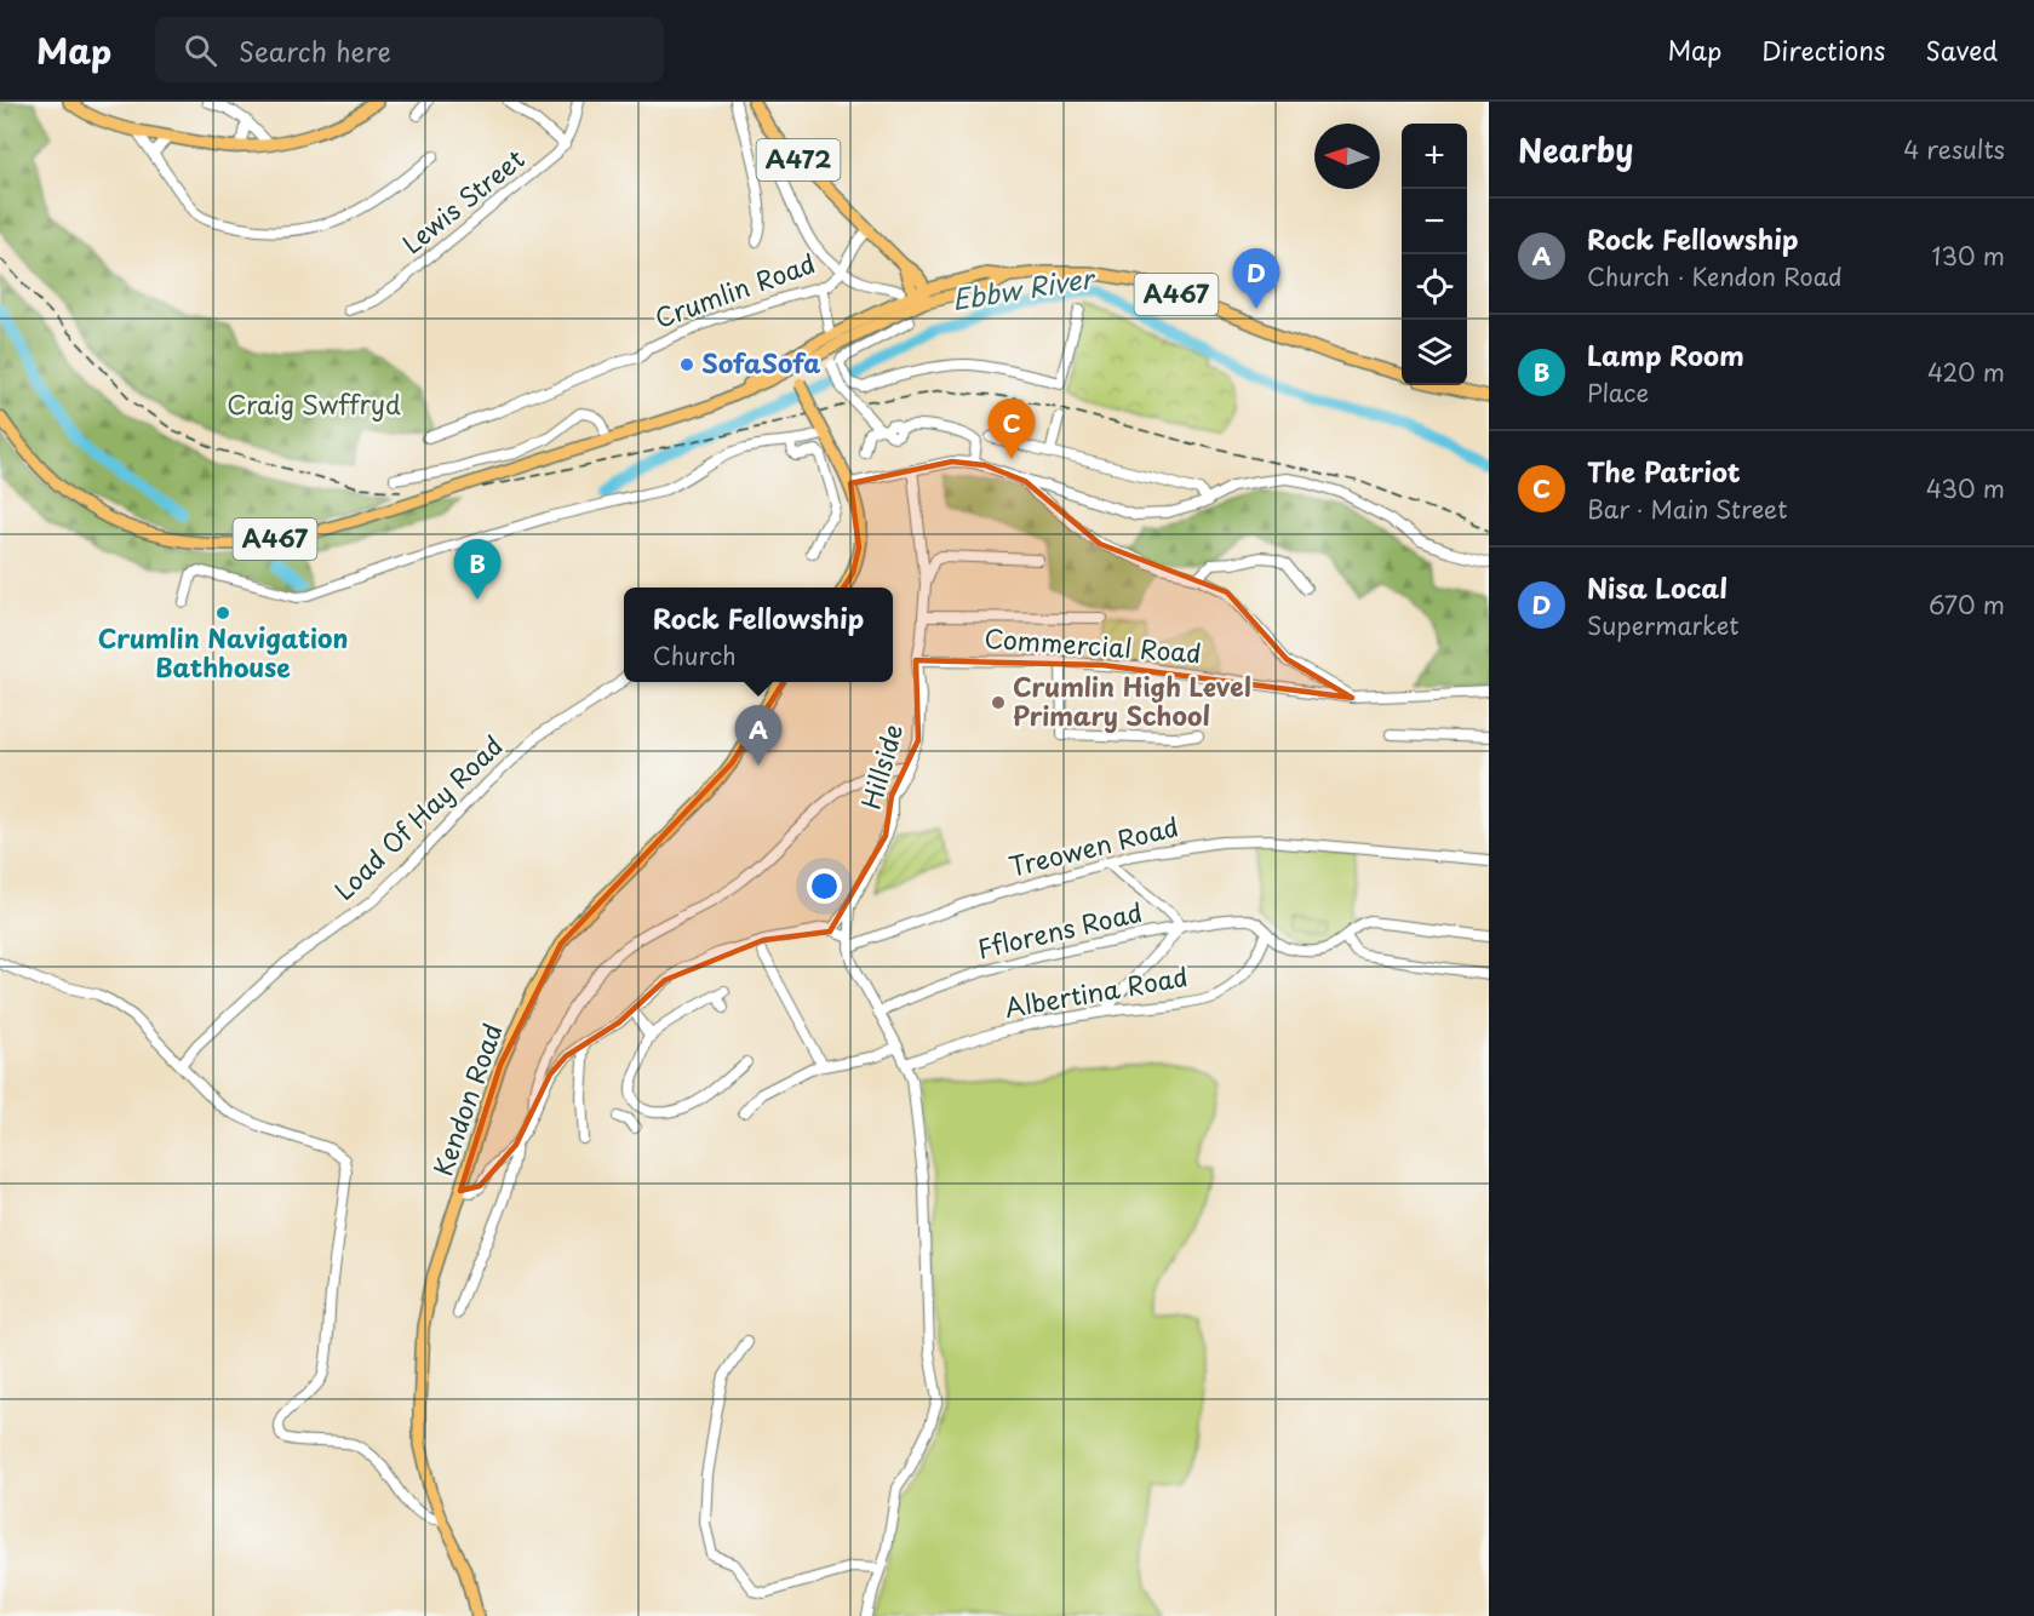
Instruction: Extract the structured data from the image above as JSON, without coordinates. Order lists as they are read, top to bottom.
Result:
{
  "streets": {
    "main road": ["A472", "A467", "Kendon Road"],
    "street": [
      "Lewis Street",
      "Crumlin Road",
      "Commercial Road",
      "Hillside",
      "Load Of Hay Road",
      "Treowen Road",
      "Fflorens Road",
      "Albertina Road"
    ]
  },
  "crossings": [
    ["A472", "Crumlin Road"],
    ["A472", "A467"],
    ["Commercial Road", "Hillside"],
    ["Hillside", "Treowen Road"],
    ["Fflorens Road", "Albertina Road"]
  ],
  "water": ["Ebbw River"],
  "parks": ["Craig Swffryd"],
  "places": ["SofaSofa", "Crumlin Navigation Bathhouse", "Crumlin High Level Primary School"],
  "north": "left",
  "page": {
    "header": "Map",
    "search": "Search here",
    "nav": ["Map", "Directions", "Saved"],
    "heading": ["Nearby", "4 results"],
    "map_buttons": ["+", "−"],
    "list": [
      {
        "mark": "A",
        "name": "Rock Fellowship",
        "note": "Church · Kendon Road",
        "value": "130 m"
      },
      {
        "mark": "B",
        "name": "Lamp Room",
        "note": "Place",
        "value": "420 m"
      },
      {
        "mark": "C",
        "name": "The Patriot",
        "note": "Bar · Main Street",
        "value": "430 m"
      },
      {
        "mark": "D",
        "name": "Nisa Local",
        "note": "Supermarket",
        "value": "670 m"
      }
    ],
    "pins": [
      "D",
      "C",
      "B",
      "A"
    ],
    "popup": ["Rock Fellowship", "Church"]
  }
}
